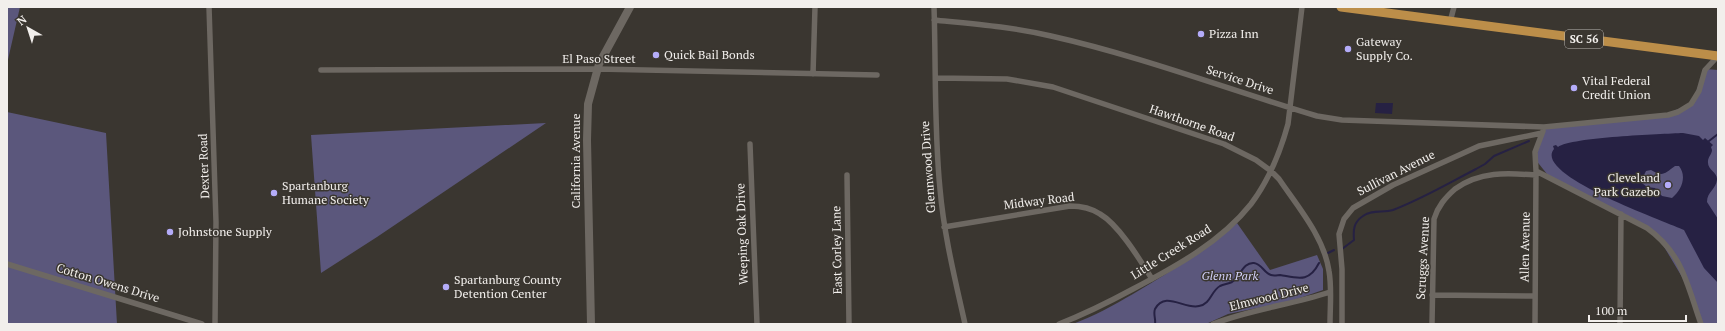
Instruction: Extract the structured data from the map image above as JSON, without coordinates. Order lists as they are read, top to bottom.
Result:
{
  "streets": {
    "main road": ["SC 56", "California Avenue"],
    "street": [
      "El Paso Street",
      "Service Drive",
      "Hawthorne Road",
      "Dexter Road",
      "Glennwood Drive",
      "Sullivan Avenue",
      "Midway Road",
      "Weeping Oak Drive",
      "Allen Avenue",
      "East Corley Lane",
      "Little Creek Road",
      "Scruggs Avenue",
      "Cotton Owens Drive",
      "Elmwood Drive"
    ]
  },
  "crossings": [
    ["El Paso Street", "California Avenue"],
    ["Service Drive", "Glennwood Drive"],
    ["Service Drive", "Sullivan Avenue"],
    ["Service Drive", "Allen Avenue"],
    ["Service Drive", "Little Creek Road"],
    ["Hawthorne Road", "Glennwood Drive"],
    ["Hawthorne Road", "Little Creek Road"],
    ["Hawthorne Road", "Elmwood Drive"],
    ["Glennwood Drive", "Midway Road"],
    ["Sullivan Avenue", "Allen Avenue"],
    ["Midway Road", "Little Creek Road"],
    ["Allen Avenue", "Scruggs Avenue"]
  ],
  "parks": ["Glenn Park"],
  "places": [
    "Pizza Inn",
    "Gateway Supply Co.",
    "Quick Bail Bonds",
    "Vital Federal Credit Union",
    "Cleveland Park Gazebo",
    "Spartanburg Humane Society",
    "Johnstone Supply",
    "Spartanburg County Detention Center"
  ],
  "scale_bar": "100 m",
  "north": "top left"
}
